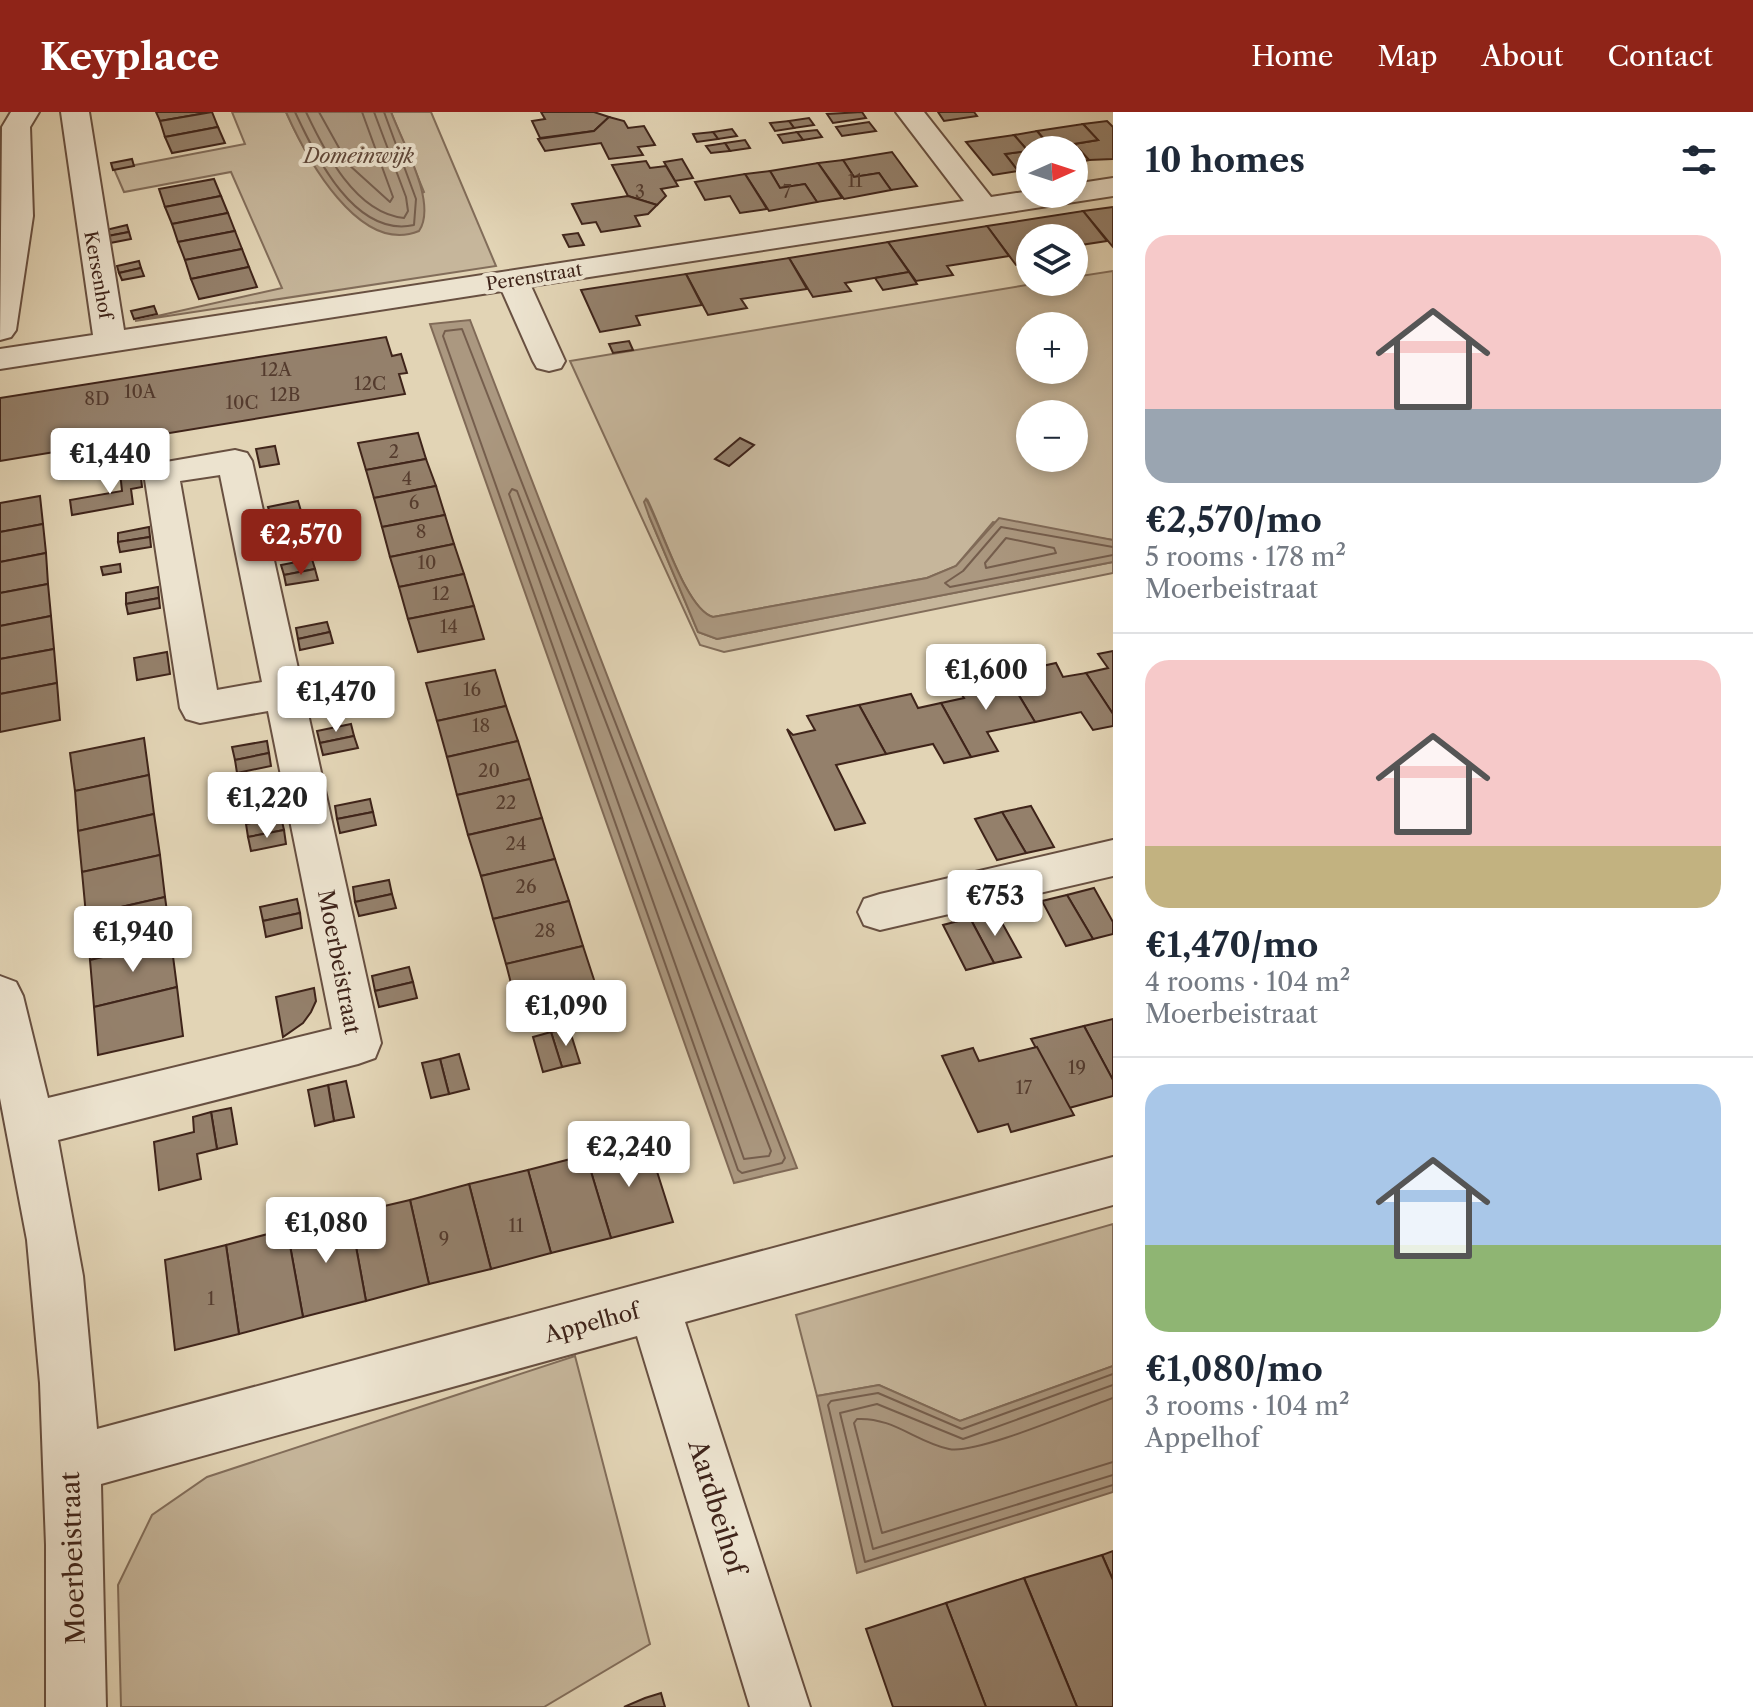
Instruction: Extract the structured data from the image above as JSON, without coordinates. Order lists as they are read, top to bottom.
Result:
{
  "streets": {
    "street": [
      "Kersenhof",
      "Perenstraat",
      "Moerbeistraat",
      "Appelhof",
      "Aardbeihof"
    ]
  },
  "crossings": [
    ["Kersenhof", "Perenstraat"],
    ["Moerbeistraat", "Appelhof"],
    ["Appelhof", "Aardbeihof"]
  ],
  "water": ["Domeinwijk"],
  "house_numbers": [
    "11",
    "3",
    "7",
    "12A",
    "12C",
    "10A",
    "12B",
    "8D",
    "10C",
    "2",
    "4",
    "6",
    "8",
    "10",
    "12",
    "14",
    "16",
    "18",
    "20",
    "22",
    "24",
    "26",
    "28",
    "19",
    "17",
    "11",
    "9",
    "1"
  ],
  "north": "right",
  "page": {
    "header": "Keyplace",
    "nav": [
      "Home",
      "Map",
      "About",
      "Contact"
    ],
    "heading": "10 homes",
    "map_buttons": ["+", "−"],
    "list": [
      {
        "name": "€2,570/mo",
        "note": "5 rooms · 178 m² · Moerbeistraat"
      },
      {
        "name": "€1,470/mo",
        "note": "4 rooms · 104 m² · Moerbeistraat"
      },
      {
        "name": "€1,080/mo",
        "note": "3 rooms · 104 m² · Appelhof"
      }
    ],
    "price": [
      "€1,440",
      "€2,570",
      "€1,600",
      "€1,470",
      "€1,220",
      "€753",
      "€1,940",
      "€1,090",
      "€2,240",
      "€1,080"
    ]
  }
}
